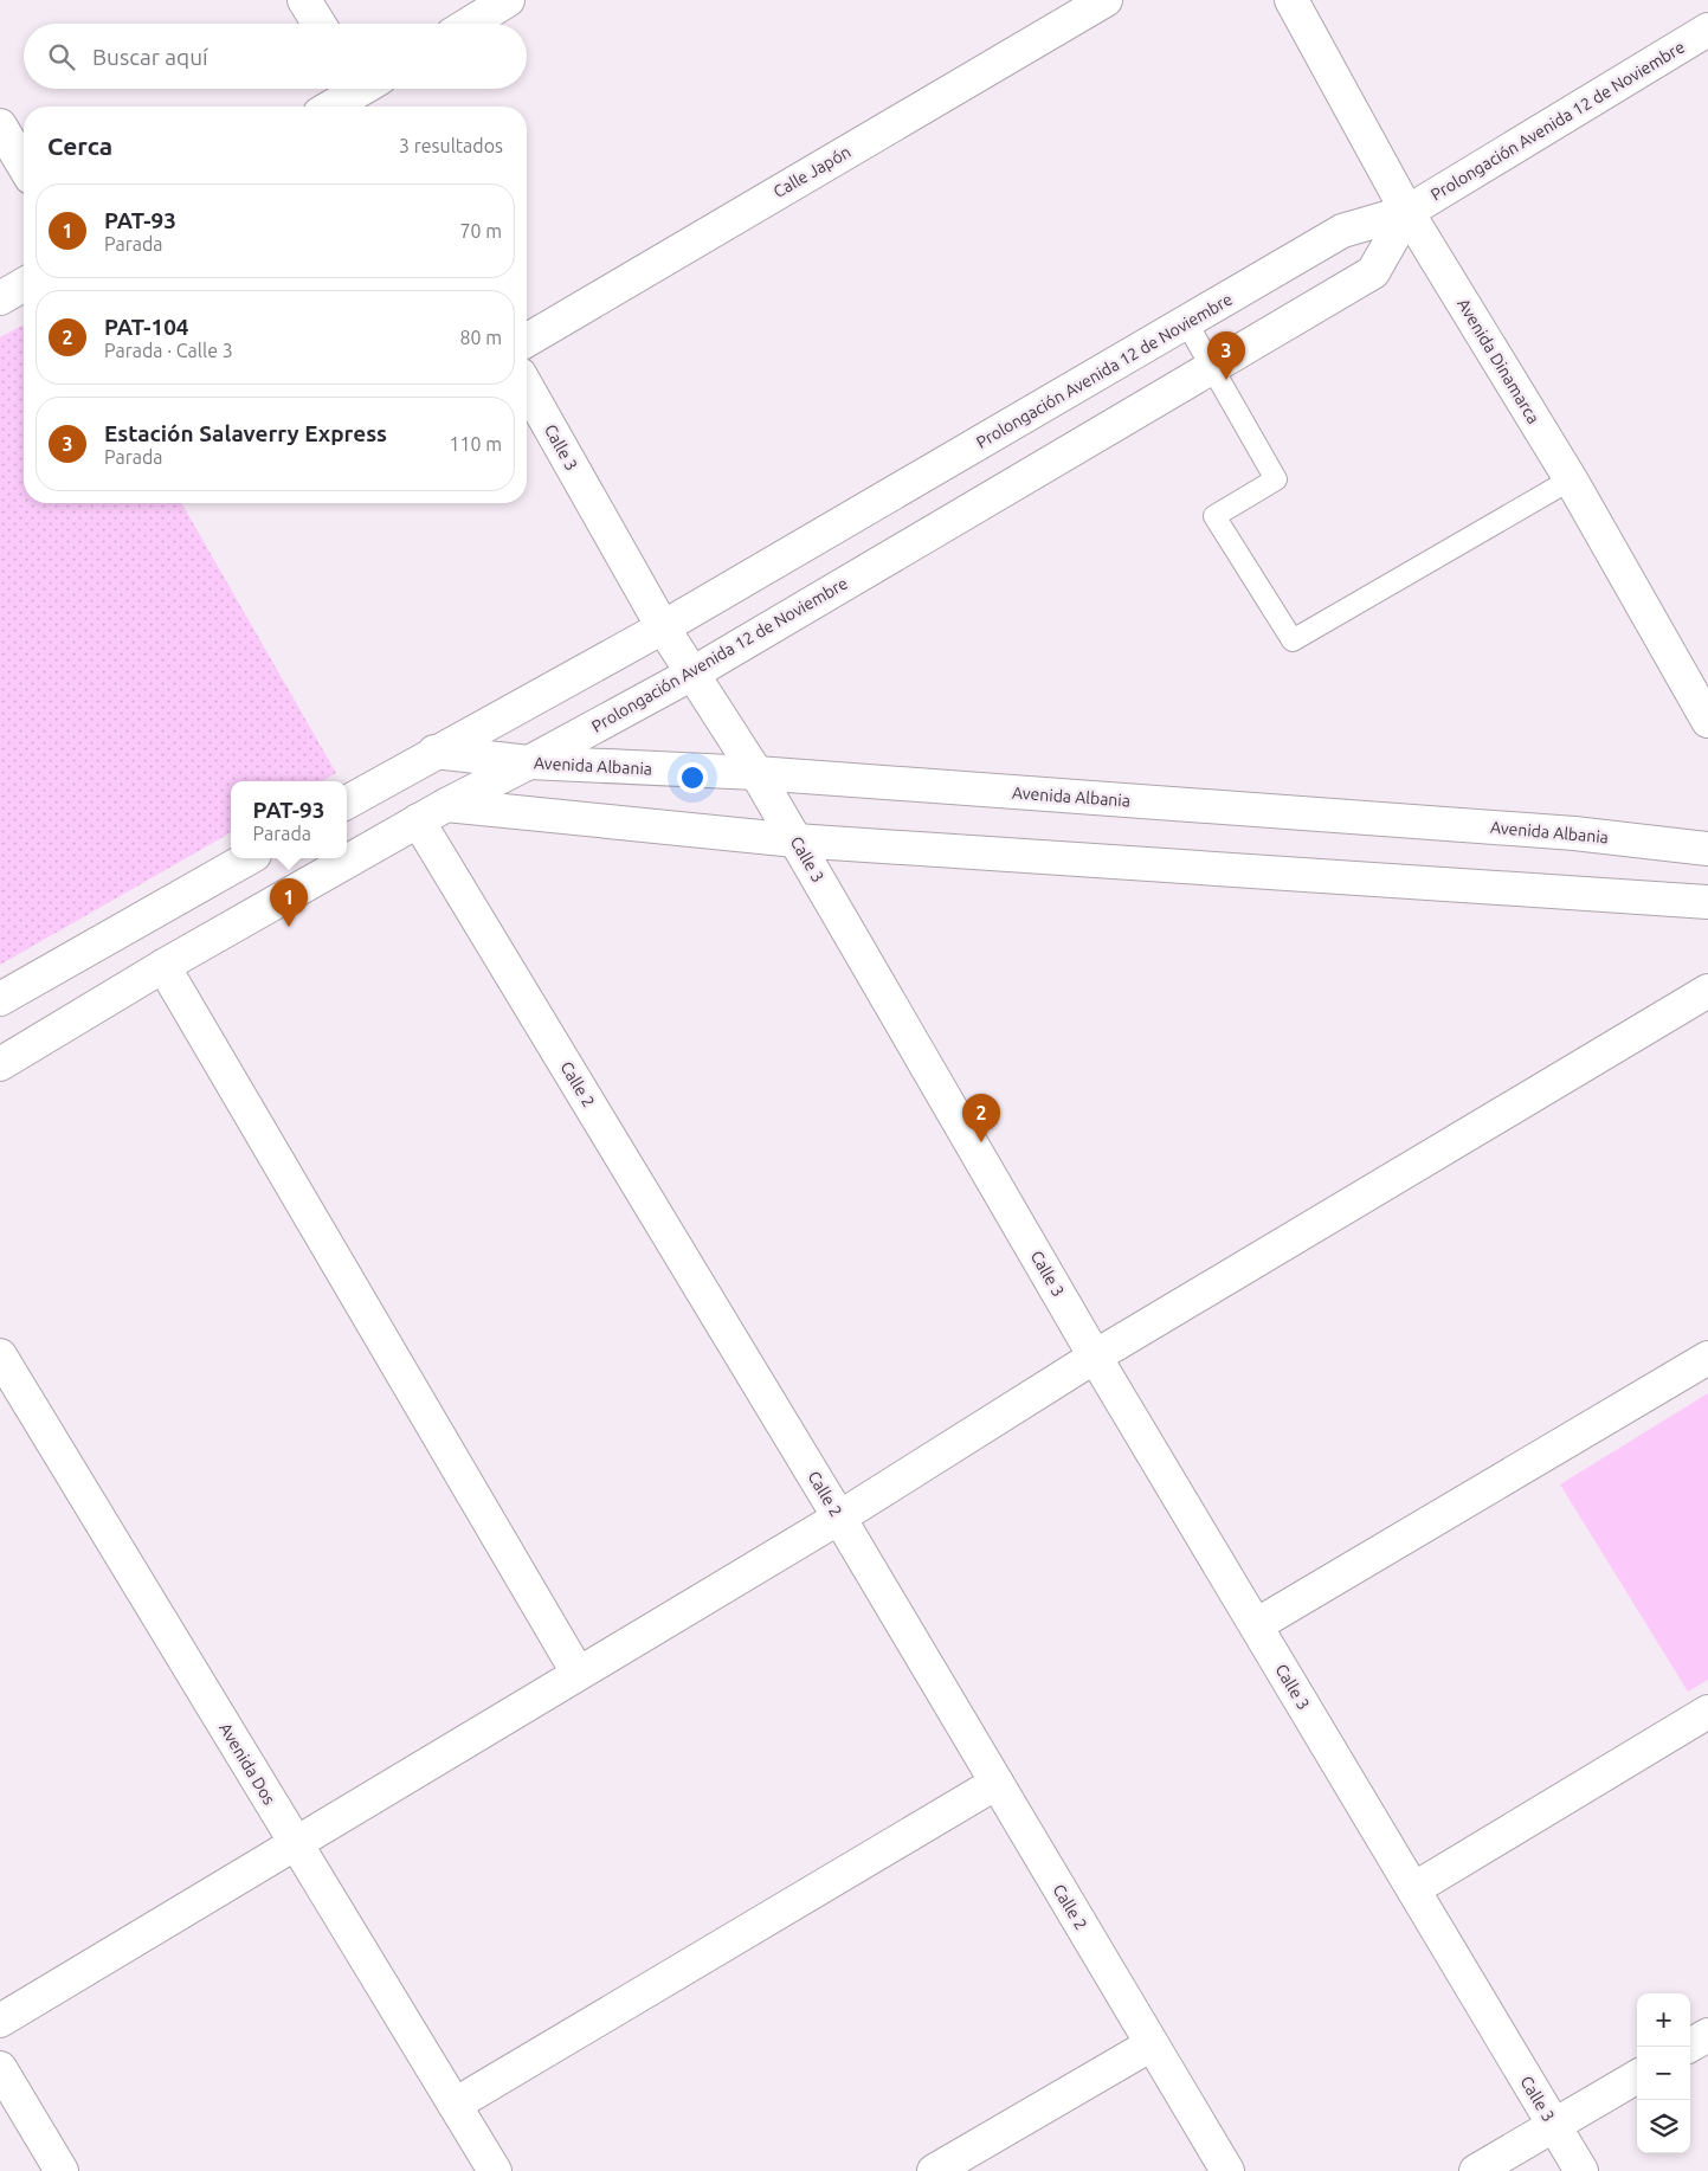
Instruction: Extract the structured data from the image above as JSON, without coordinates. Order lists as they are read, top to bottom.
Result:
{
  "streets": {
    "street": [
      "Prolongación Avenida 12 de Noviembre",
      "Calle Japón",
      "Avenida Dinamarca",
      "Calle 3",
      "Avenida Albania",
      "Calle 2",
      "Avenida Dos"
    ]
  },
  "crossings": [
    ["Prolongación Avenida 12 de Noviembre", "Avenida Dinamarca"],
    ["Prolongación Avenida 12 de Noviembre", "Calle 3"],
    ["Prolongación Avenida 12 de Noviembre", "Avenida Albania"],
    ["Prolongación Avenida 12 de Noviembre", "Calle 2"],
    ["Calle 3", "Avenida Albania"]
  ],
  "page": {
    "search": "Buscar aquí",
    "heading": ["Cerca", "3 resultados"],
    "list": [
      {
        "mark": "1",
        "name": "PAT-93",
        "note": "Parada",
        "value": "70 m"
      },
      {
        "mark": "2",
        "name": "PAT-104",
        "note": "Parada · Calle 3",
        "value": "80 m"
      },
      {
        "mark": "3",
        "name": "Estación Salaverry Express",
        "note": "Parada",
        "value": "110 m"
      }
    ],
    "pins": ["3", "1", "2"],
    "popup": ["PAT-93", "Parada"],
    "map_buttons": ["+", "−"]
  }
}
